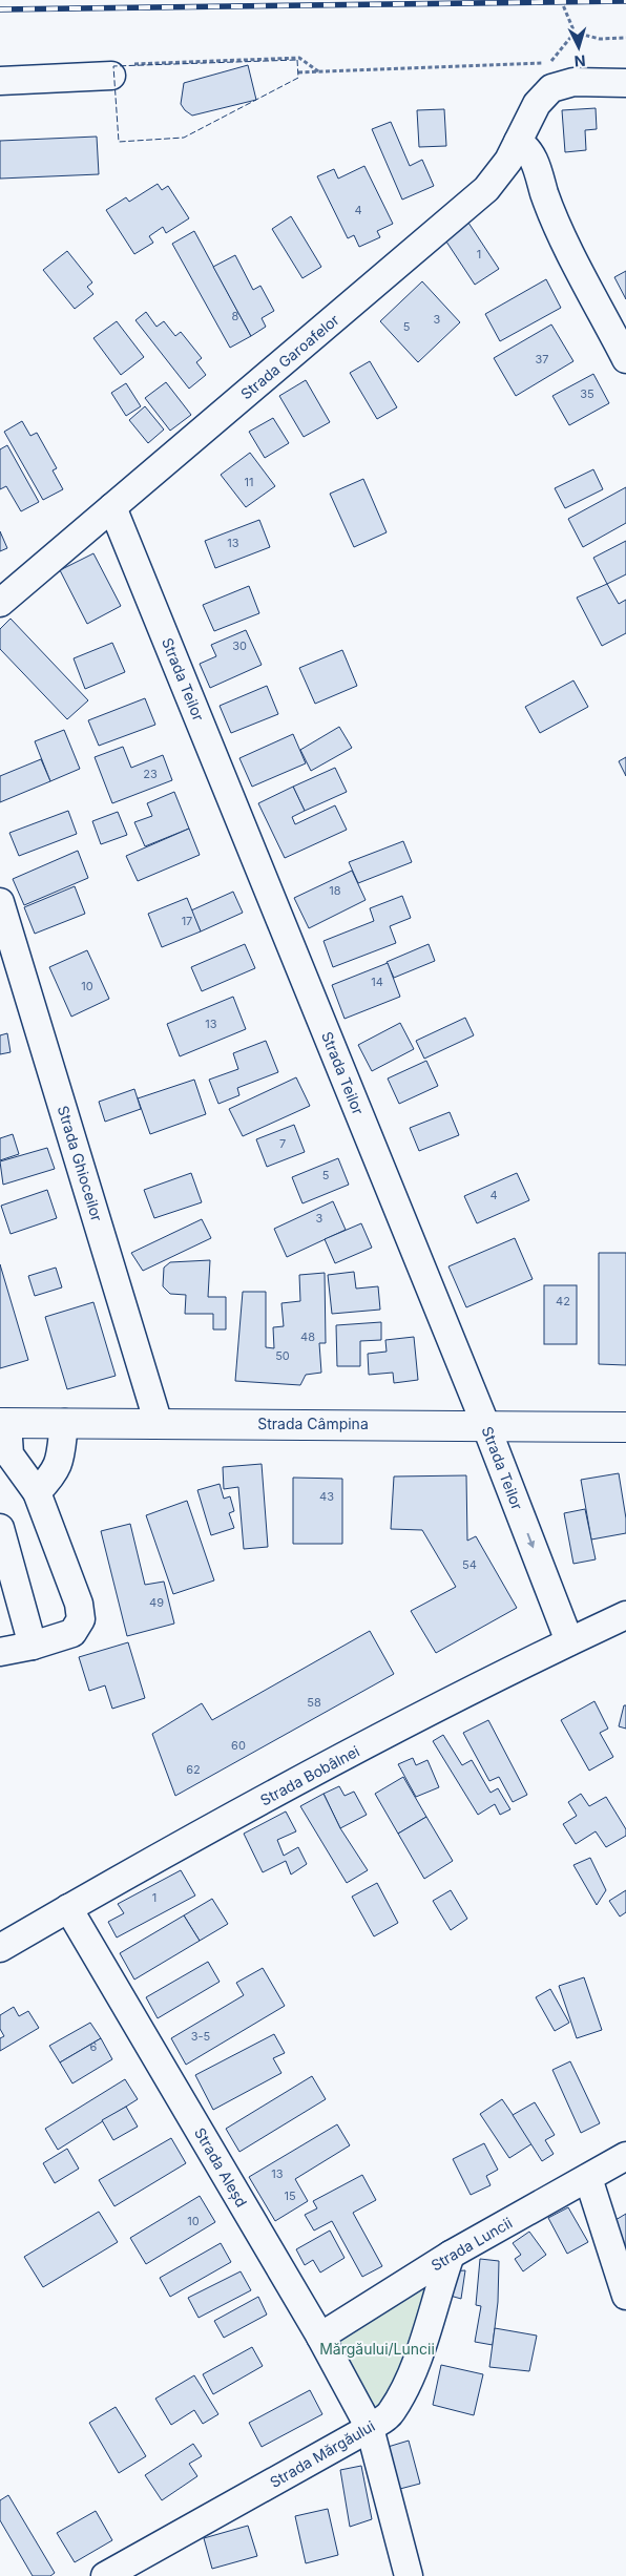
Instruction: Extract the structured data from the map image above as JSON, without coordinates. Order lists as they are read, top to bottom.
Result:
{
  "streets": {
    "main road": ["Strada Câmpina"],
    "street": [
      "Strada Garoafelor",
      "Strada Teilor",
      "Strada Ghioceilor",
      "Strada Bobâlnei",
      "Strada Aleșd",
      "Strada Luncii",
      "Strada Mărgăului"
    ]
  },
  "crossings": [
    ["Strada Garoafelor", "Strada Teilor"],
    ["Strada Teilor", "Strada Câmpina"],
    ["Strada Teilor", "Strada Bobâlnei"],
    ["Strada Ghioceilor", "Strada Câmpina"],
    ["Strada Bobâlnei", "Strada Aleșd"],
    ["Strada Aleșd", "Strada Luncii"],
    ["Strada Aleșd", "Strada Mărgăului"],
    ["Strada Luncii", "Strada Mărgăului"]
  ],
  "parks": ["Mărgăului/Luncii"],
  "house_numbers": [
    "4",
    "1",
    "8",
    "3",
    "5",
    "37",
    "35",
    "11",
    "13",
    "30",
    "23",
    "18",
    "17",
    "14",
    "10",
    "13",
    "7",
    "5",
    "4",
    "3",
    "42",
    "48",
    "50",
    "43",
    "54",
    "49",
    "58",
    "60",
    "62",
    "1",
    "3-5",
    "6",
    "13",
    "15",
    "10"
  ],
  "north": "bottom"
}
